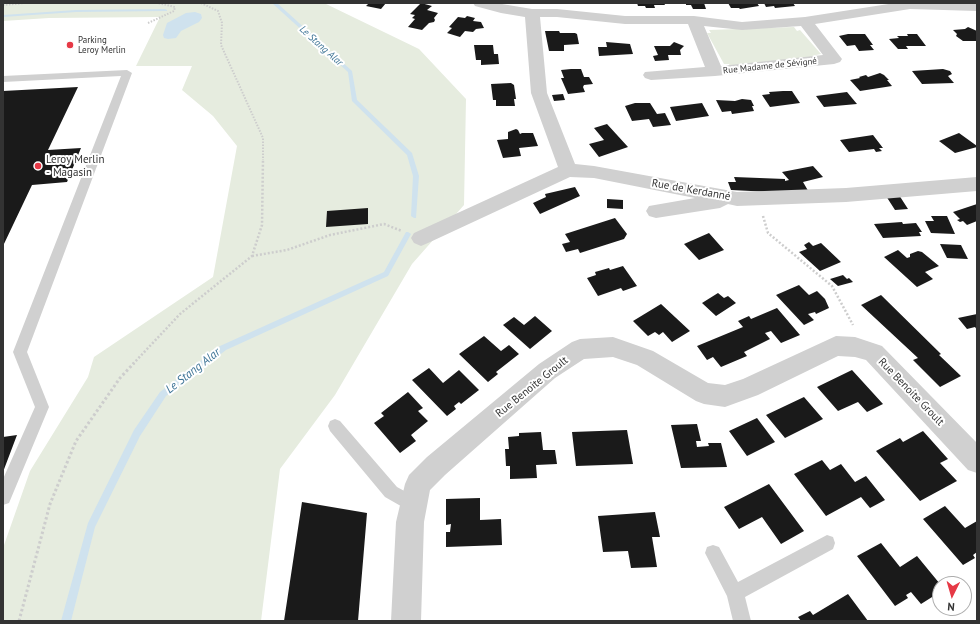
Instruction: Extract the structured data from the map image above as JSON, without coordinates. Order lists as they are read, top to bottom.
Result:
{
  "streets": {
    "street": ["Rue Madame de Sévigné", "Rue de Kerdanné", "Rue Benoite Groult"]
  },
  "water": ["Le Stang Alar"],
  "places": ["Parking Leroy Merlin", "Leroy Merlin - Magasin"],
  "north": "bottom"
}
